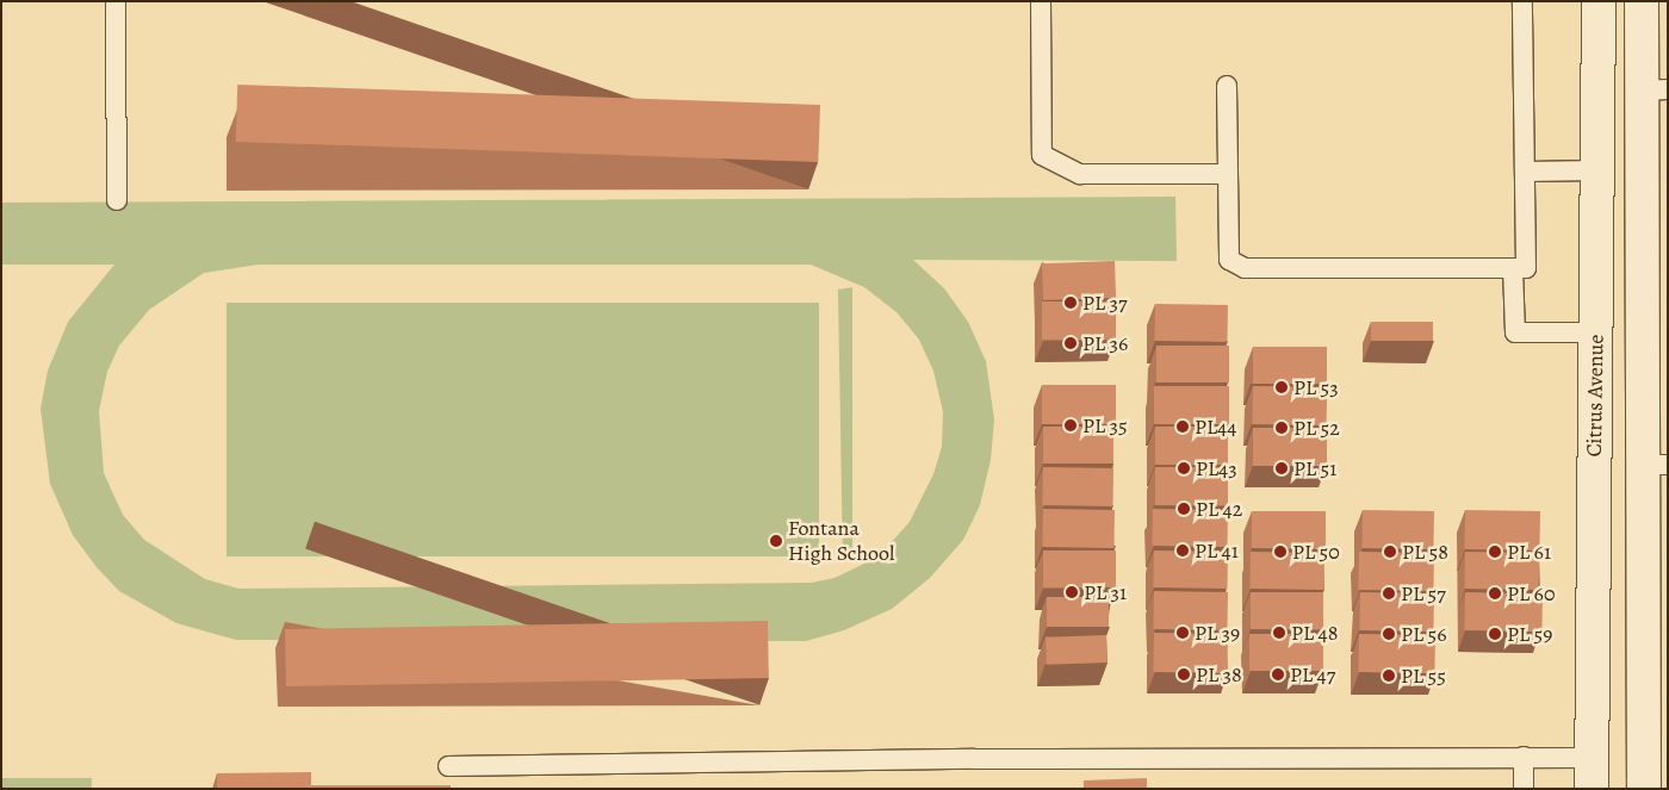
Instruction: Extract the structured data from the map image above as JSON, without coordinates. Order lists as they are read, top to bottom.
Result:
{
  "streets": {
    "main road": ["Citrus Avenue"]
  },
  "places": [
    "PL 37",
    "PL 36",
    "PL 53",
    "PL 35",
    "PL44",
    "PL 52",
    "PL43",
    "PL 51",
    "PL 42",
    "Fontana High School",
    "PL 41",
    "PL 50",
    "PL 58",
    "PL 61",
    "PL 31",
    "PL 57",
    "PL 60",
    "PL 39",
    "PL 48",
    "PL 56",
    "PL 59",
    "PL 38",
    "PL 47",
    "PL 55"
  ]
}
